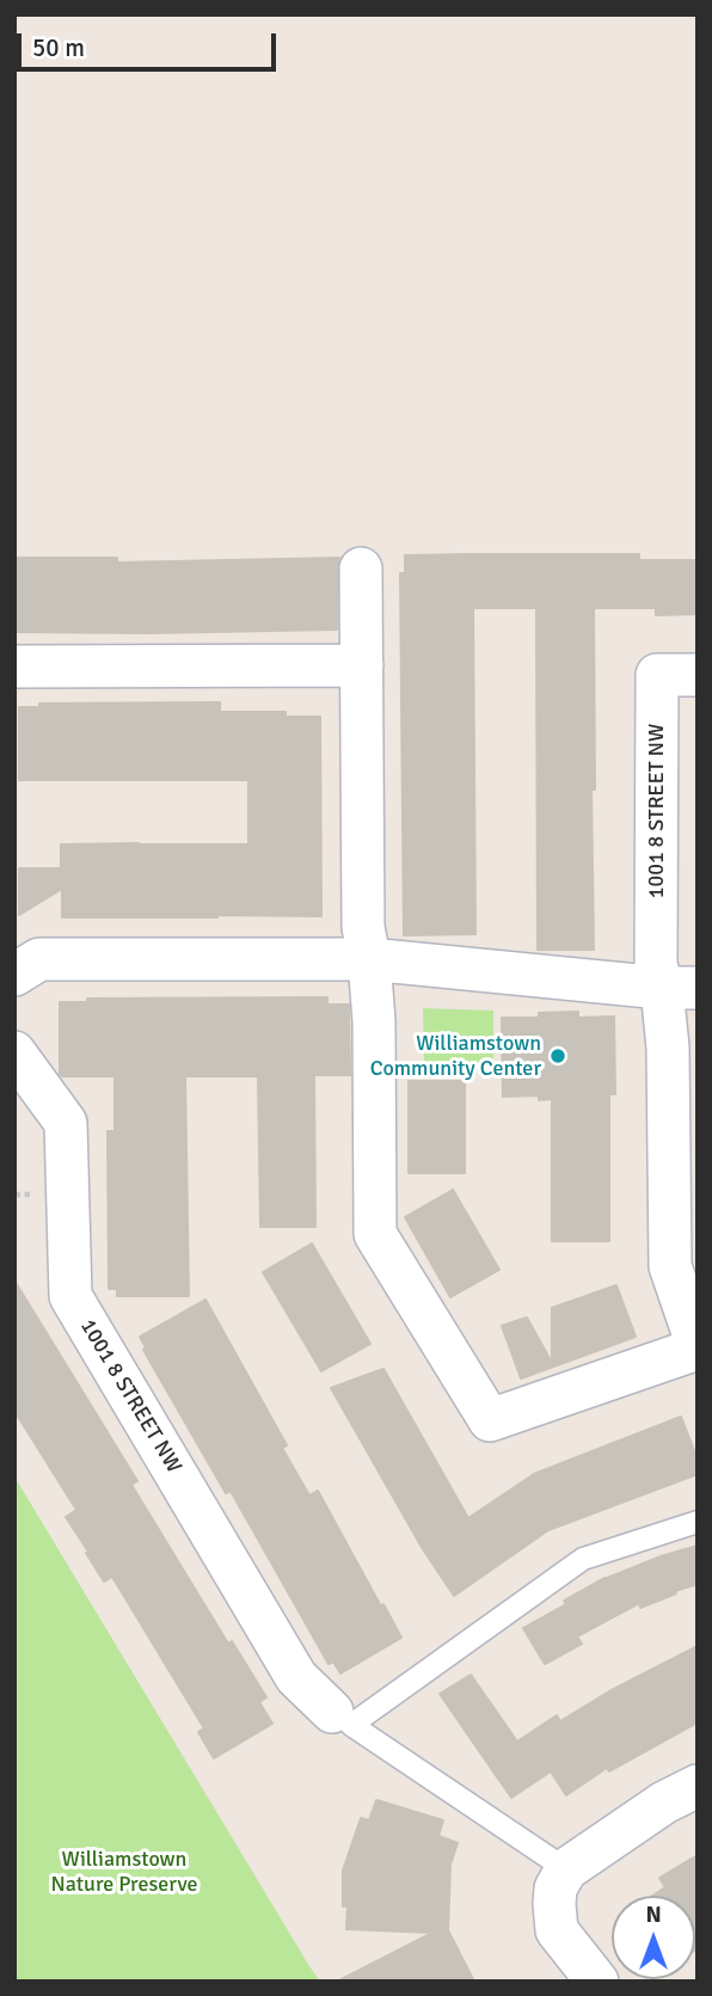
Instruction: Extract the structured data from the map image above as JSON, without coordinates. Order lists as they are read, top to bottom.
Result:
{
  "streets": {
    "street": ["1001 8 STREET NW"]
  },
  "parks": ["Williamstown Nature Preserve"],
  "places": ["Williamstown Community Center"],
  "scale_bar": "50 m",
  "north": "top"
}
